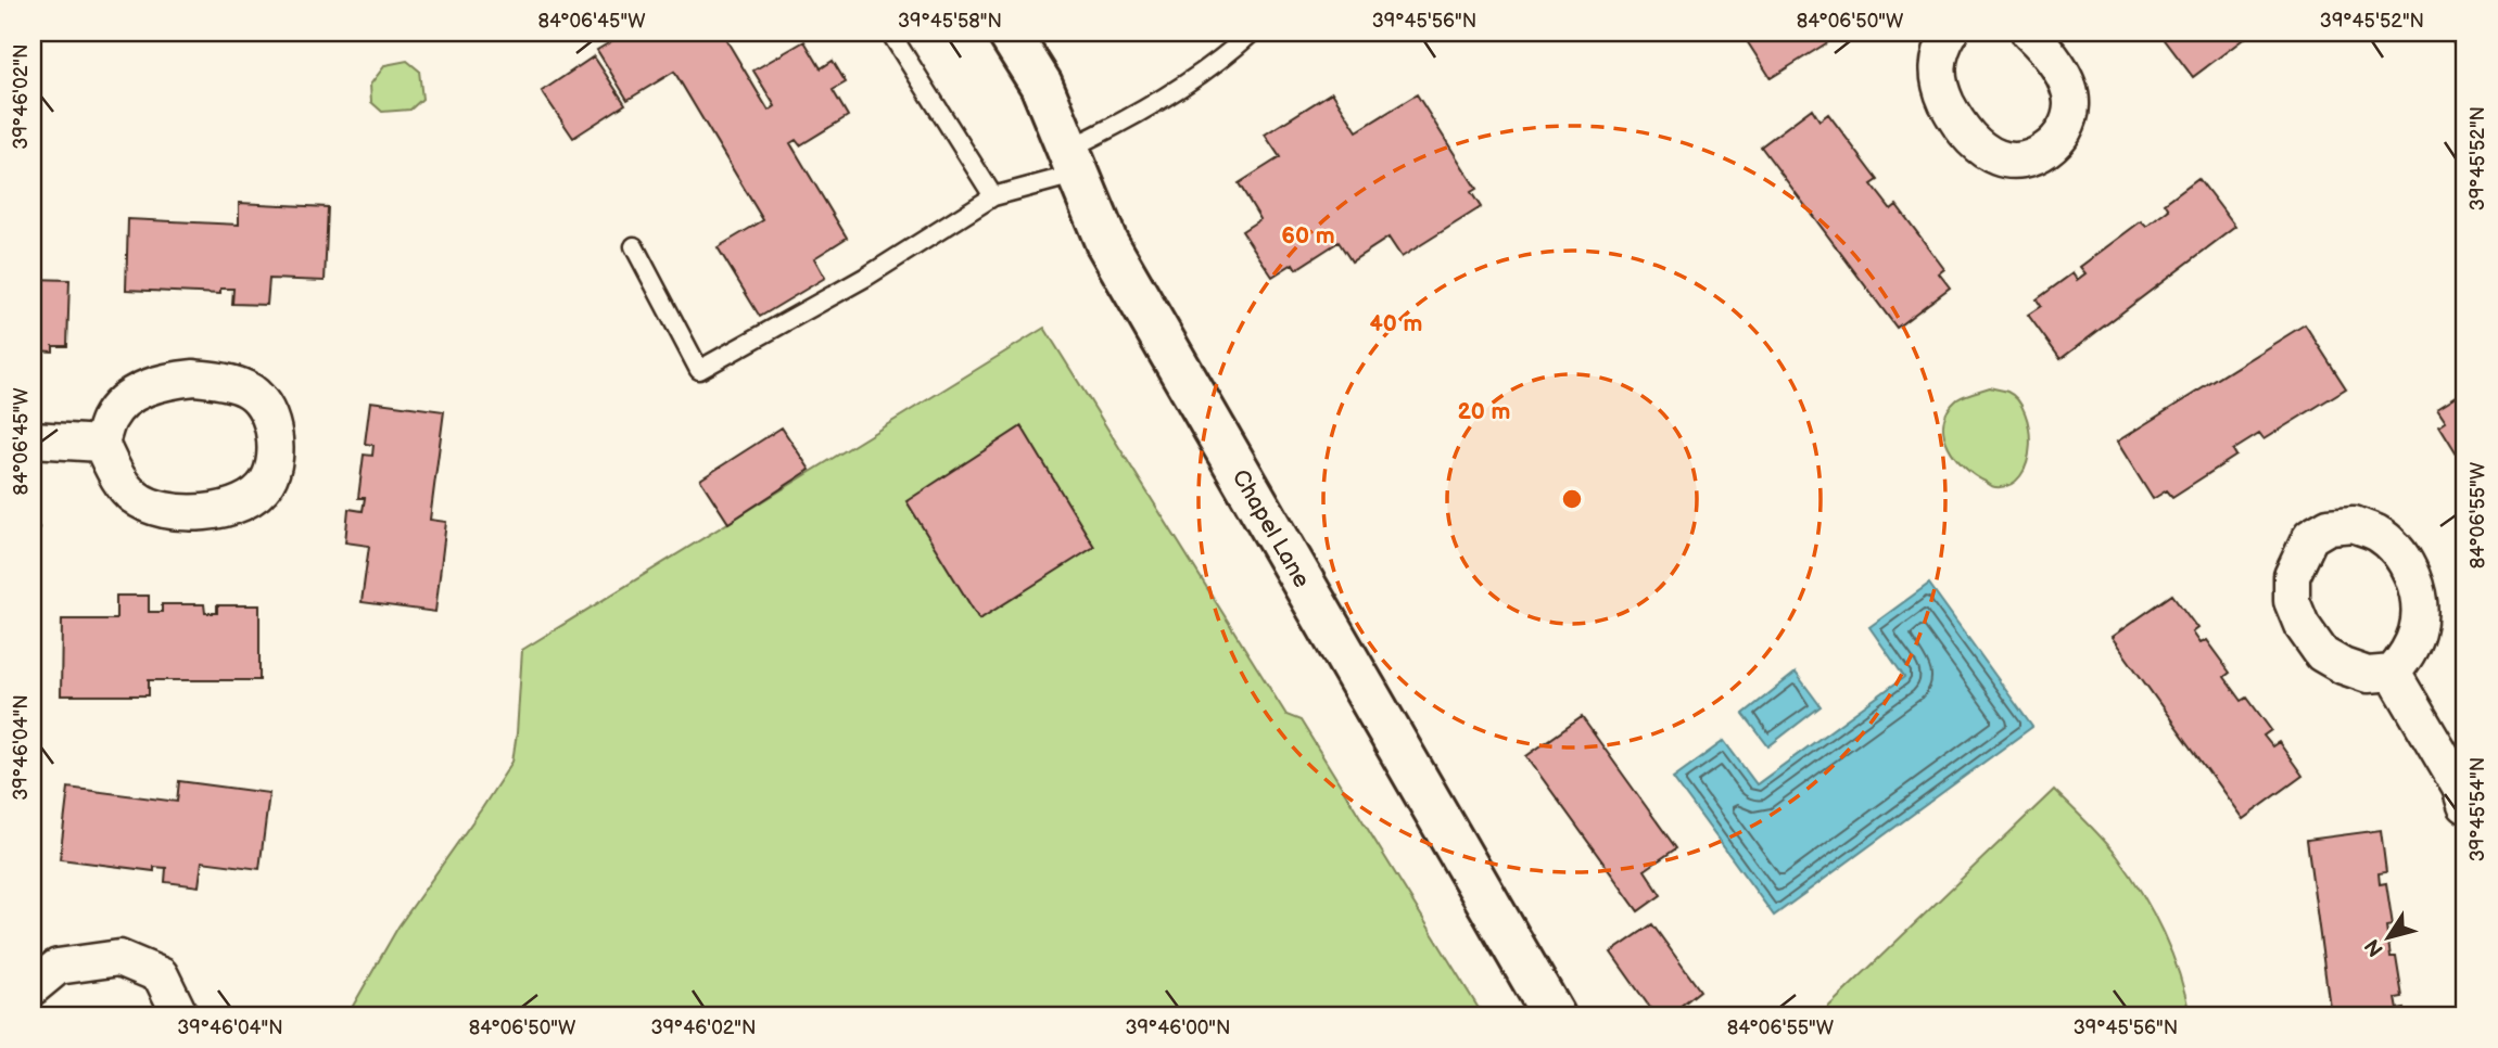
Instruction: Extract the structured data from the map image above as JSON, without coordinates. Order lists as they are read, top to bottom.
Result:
{
  "streets": {
    "street": ["Chapel Lane"]
  },
  "north": "bottom left",
  "coordinates": [
    "84°06'45\"W",
    "39°45'58\"N",
    "39°45'56\"N",
    "84°06'50\"W",
    "39°45'52\"N",
    "39°46'02\"N",
    "84°06'55\"W",
    "39°46'04\"N",
    "39°45'54\"N",
    "39°46'00\"N"
  ],
  "rings": ["60 m", "40 m", "20 m"]
}
